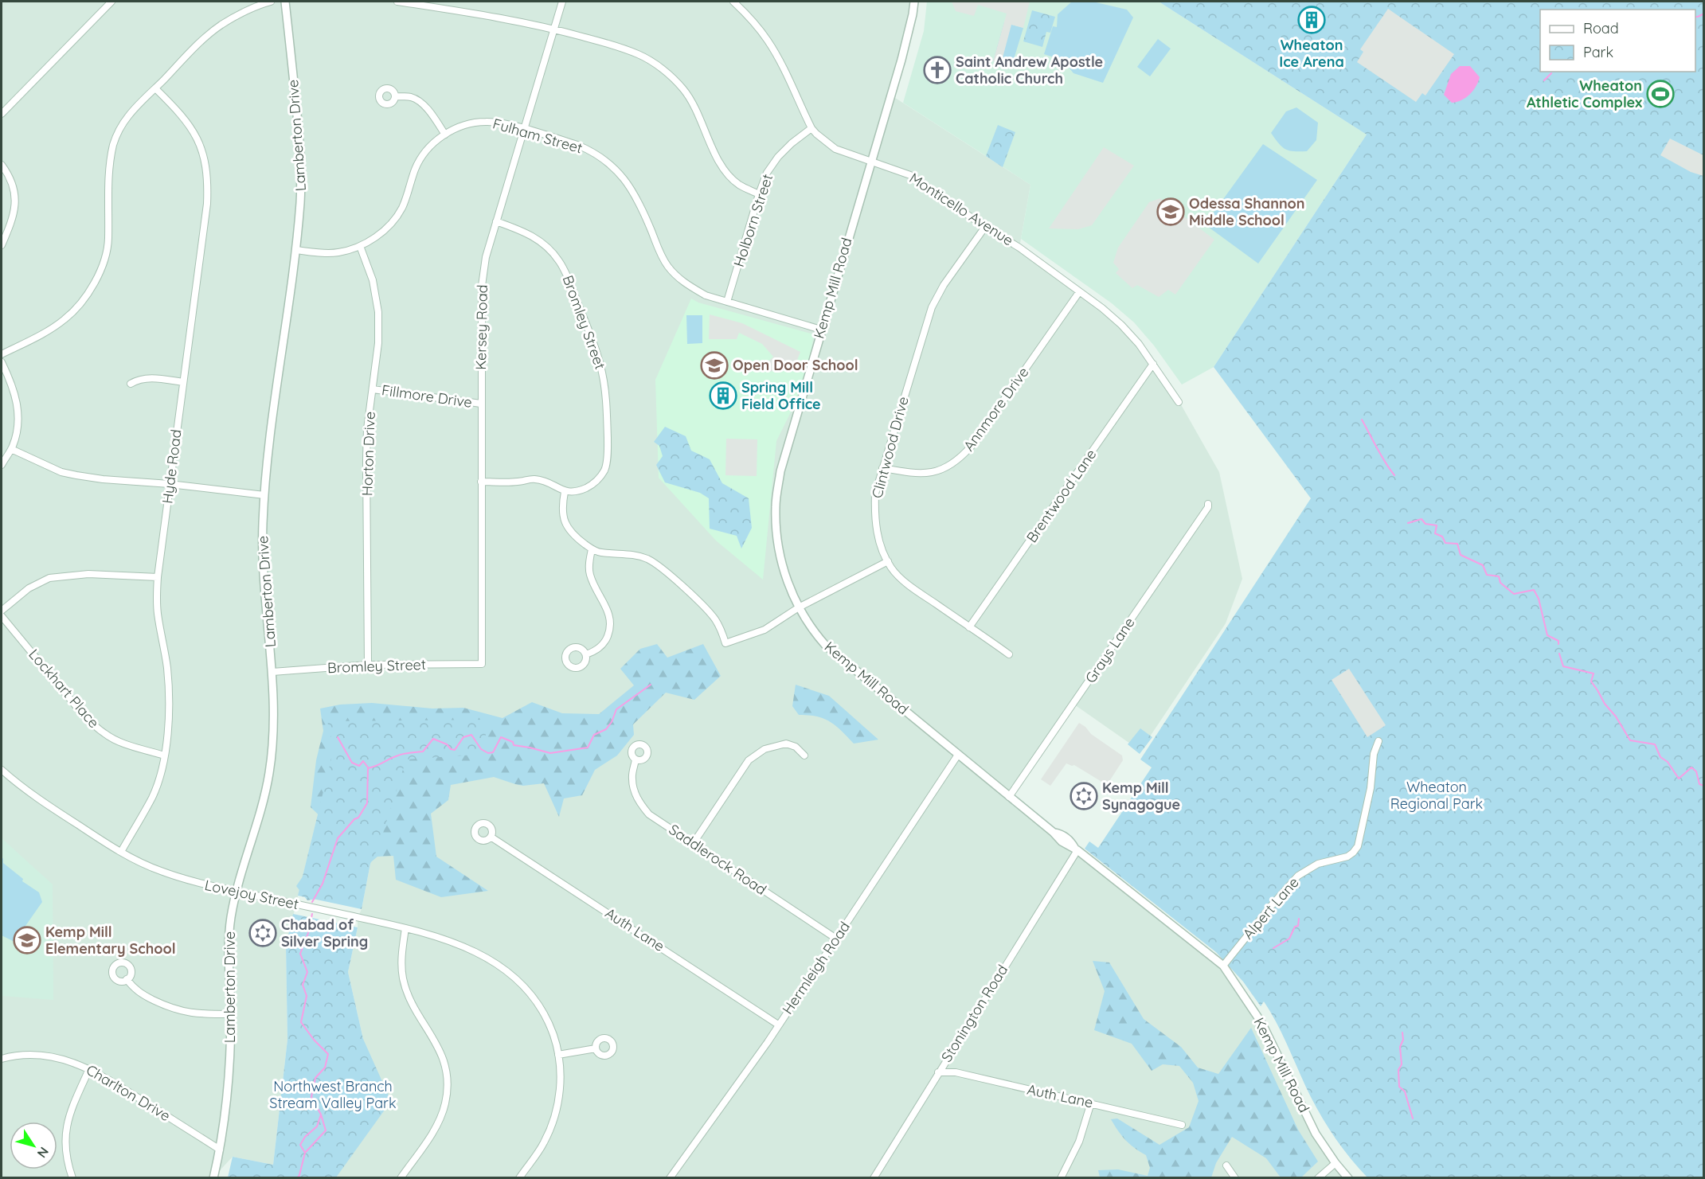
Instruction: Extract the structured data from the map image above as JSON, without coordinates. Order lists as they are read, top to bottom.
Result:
{
  "streets": {
    "street": [
      "Lamberton Drive",
      "Fulham Street",
      "Monticello Avenue",
      "Holborn Street",
      "Kemp Mill Road",
      "Bromley Street",
      "Kersey Road",
      "Fillmore Drive",
      "Annmore Drive",
      "Clintwood Drive",
      "Horton Drive",
      "Hyde Road",
      "Brentwood Lane",
      "Grays Lane",
      "Lockhart Place",
      "Saddlerock Road",
      "Lovejoy Street",
      "Alpert Lane",
      "Auth Lane",
      "Hermleigh Road",
      "Stonington Road",
      "Charlton Drive"
    ]
  },
  "crossings": [
    ["Lamberton Drive", "Fulham Street"],
    ["Lamberton Drive", "Bromley Street"],
    ["Lamberton Drive", "Lovejoy Street"],
    ["Lamberton Drive", "Charlton Drive"],
    ["Fulham Street", "Holborn Street"],
    ["Fulham Street", "Kemp Mill Road"],
    ["Fulham Street", "Kersey Road"],
    ["Fulham Street", "Horton Drive"],
    ["Monticello Avenue", "Holborn Street"],
    ["Monticello Avenue", "Kemp Mill Road"],
    ["Monticello Avenue", "Annmore Drive"],
    ["Monticello Avenue", "Clintwood Drive"],
    ["Monticello Avenue", "Brentwood Lane"],
    ["Kemp Mill Road", "Grays Lane"],
    ["Kemp Mill Road", "Alpert Lane"],
    ["Kemp Mill Road", "Hermleigh Road"],
    ["Kemp Mill Road", "Stonington Road"],
    ["Bromley Street", "Kersey Road"],
    ["Bromley Street", "Horton Drive"],
    ["Kersey Road", "Fillmore Drive"],
    ["Fillmore Drive", "Horton Drive"],
    ["Annmore Drive", "Clintwood Drive"],
    ["Clintwood Drive", "Brentwood Lane"],
    ["Hyde Road", "Lockhart Place"],
    ["Hyde Road", "Lovejoy Street"],
    ["Saddlerock Road", "Hermleigh Road"],
    ["Auth Lane", "Hermleigh Road"],
    ["Auth Lane", "Stonington Road"]
  ],
  "parks": ["Wheaton Regional Park", "Northwest Branch Stream Valley Park"],
  "places": {
    "building": ["Wheaton Ice Arena", "Spring Mill Field Office"],
    "church": ["Saint Andrew Apostle Catholic Church"],
    "sports": ["Wheaton Athletic Complex"],
    "school or university": ["Odessa Shannon Middle School", "Open Door School", "Kemp Mill Elementary School"],
    "synagogue": ["Kemp Mill Synagogue", "Chabad of Silver Spring"]
  },
  "legend": ["Road", "Park"],
  "north": "bottom right"
}
